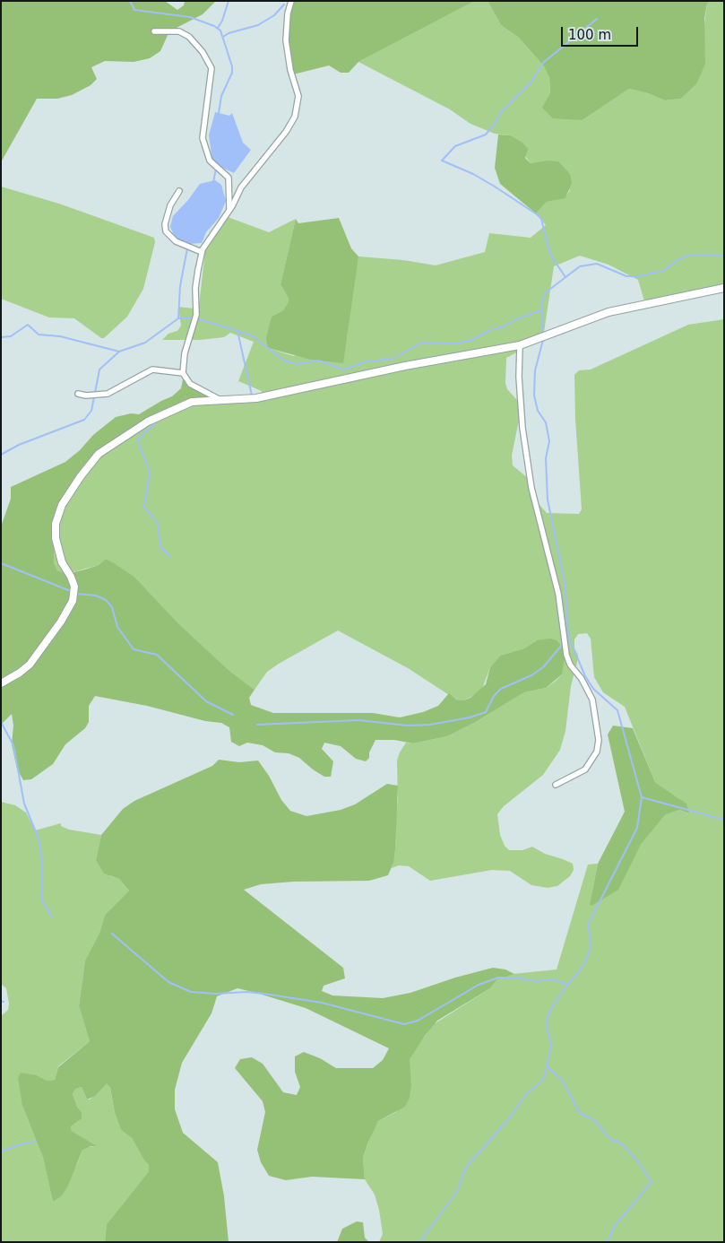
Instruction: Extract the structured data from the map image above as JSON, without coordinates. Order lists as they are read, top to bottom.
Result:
{
  "scale_bar": "100 m"
}
